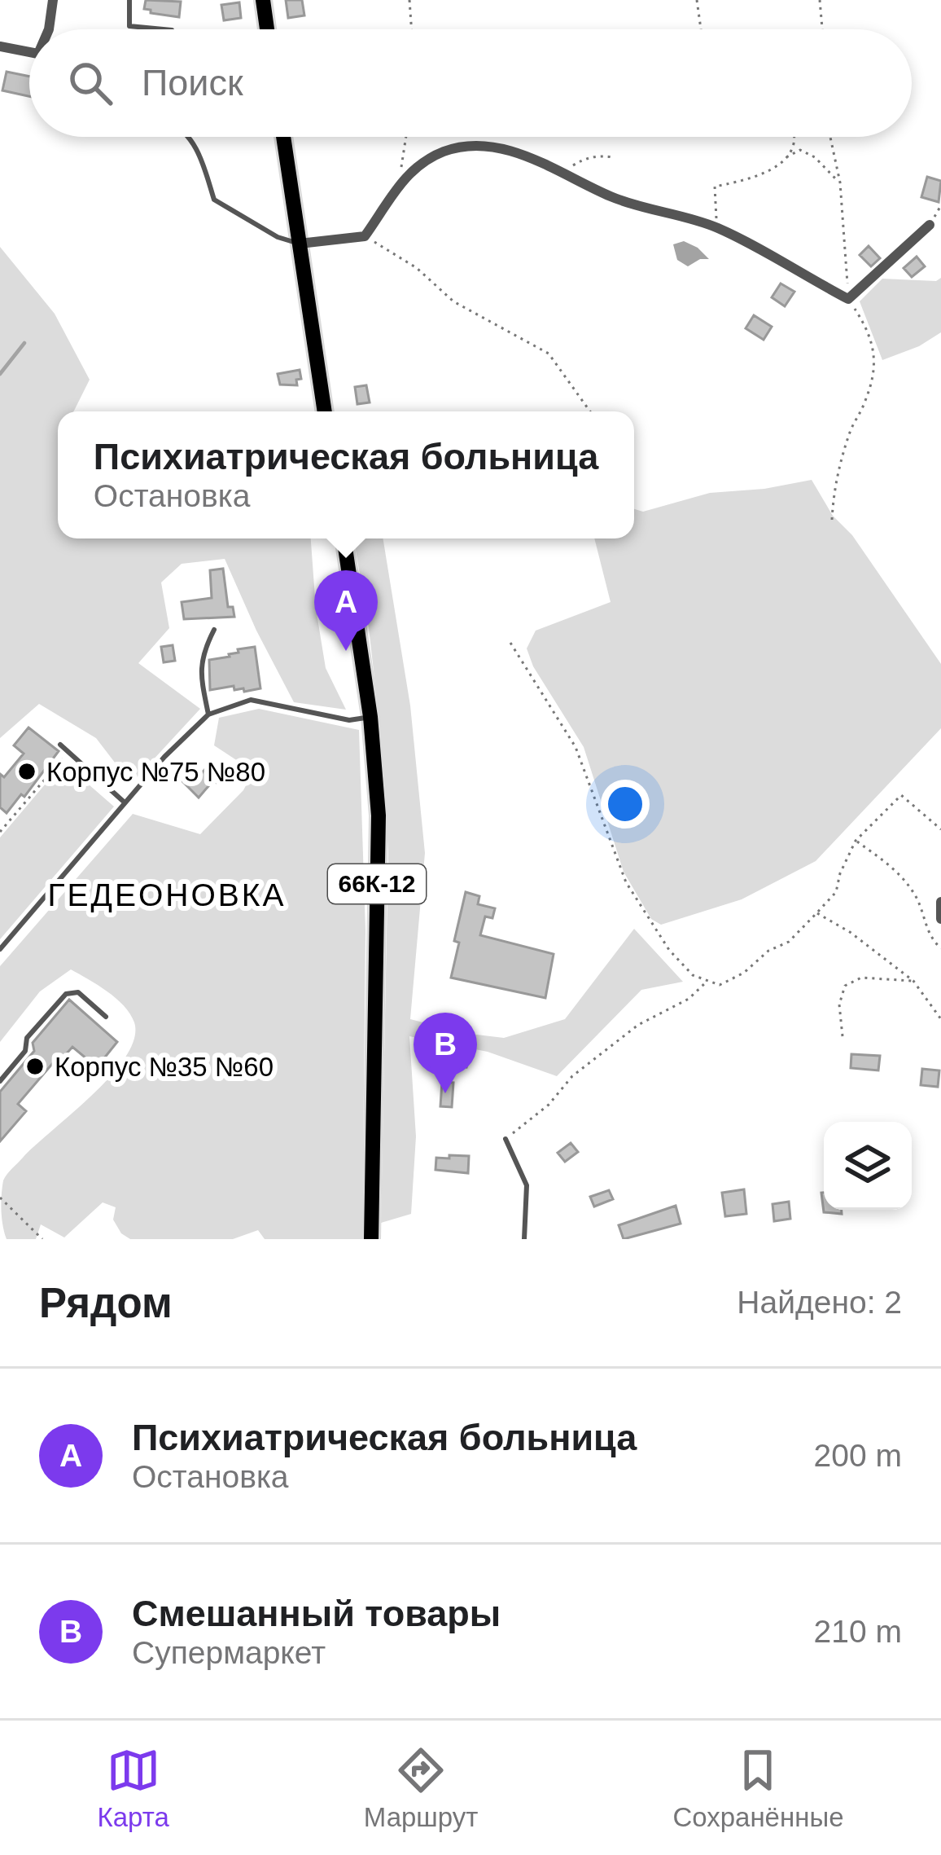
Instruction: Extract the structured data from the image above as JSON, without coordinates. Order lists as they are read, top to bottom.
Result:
{
  "streets": {
    "main road": ["66К-12"]
  },
  "districts": ["ГЕДЕОНОВКА"],
  "places": ["Корпус №75 №80", "Корпус №35 №60"],
  "page": {
    "search": "Поиск",
    "popup": ["Психиатрическая больница", "Остановка"],
    "pins": ["A", "B"],
    "heading": ["Рядом", "Найдено: 2"],
    "list": [
      {
        "mark": "A",
        "name": "Психиатрическая больница",
        "note": "Остановка",
        "value": "200 m"
      },
      {
        "mark": "B",
        "name": "Смешанный товары",
        "note": "Супермаркет",
        "value": "210 m"
      }
    ],
    "nav": ["Карта", "Маршрут", "Сохранённые"]
  }
}
